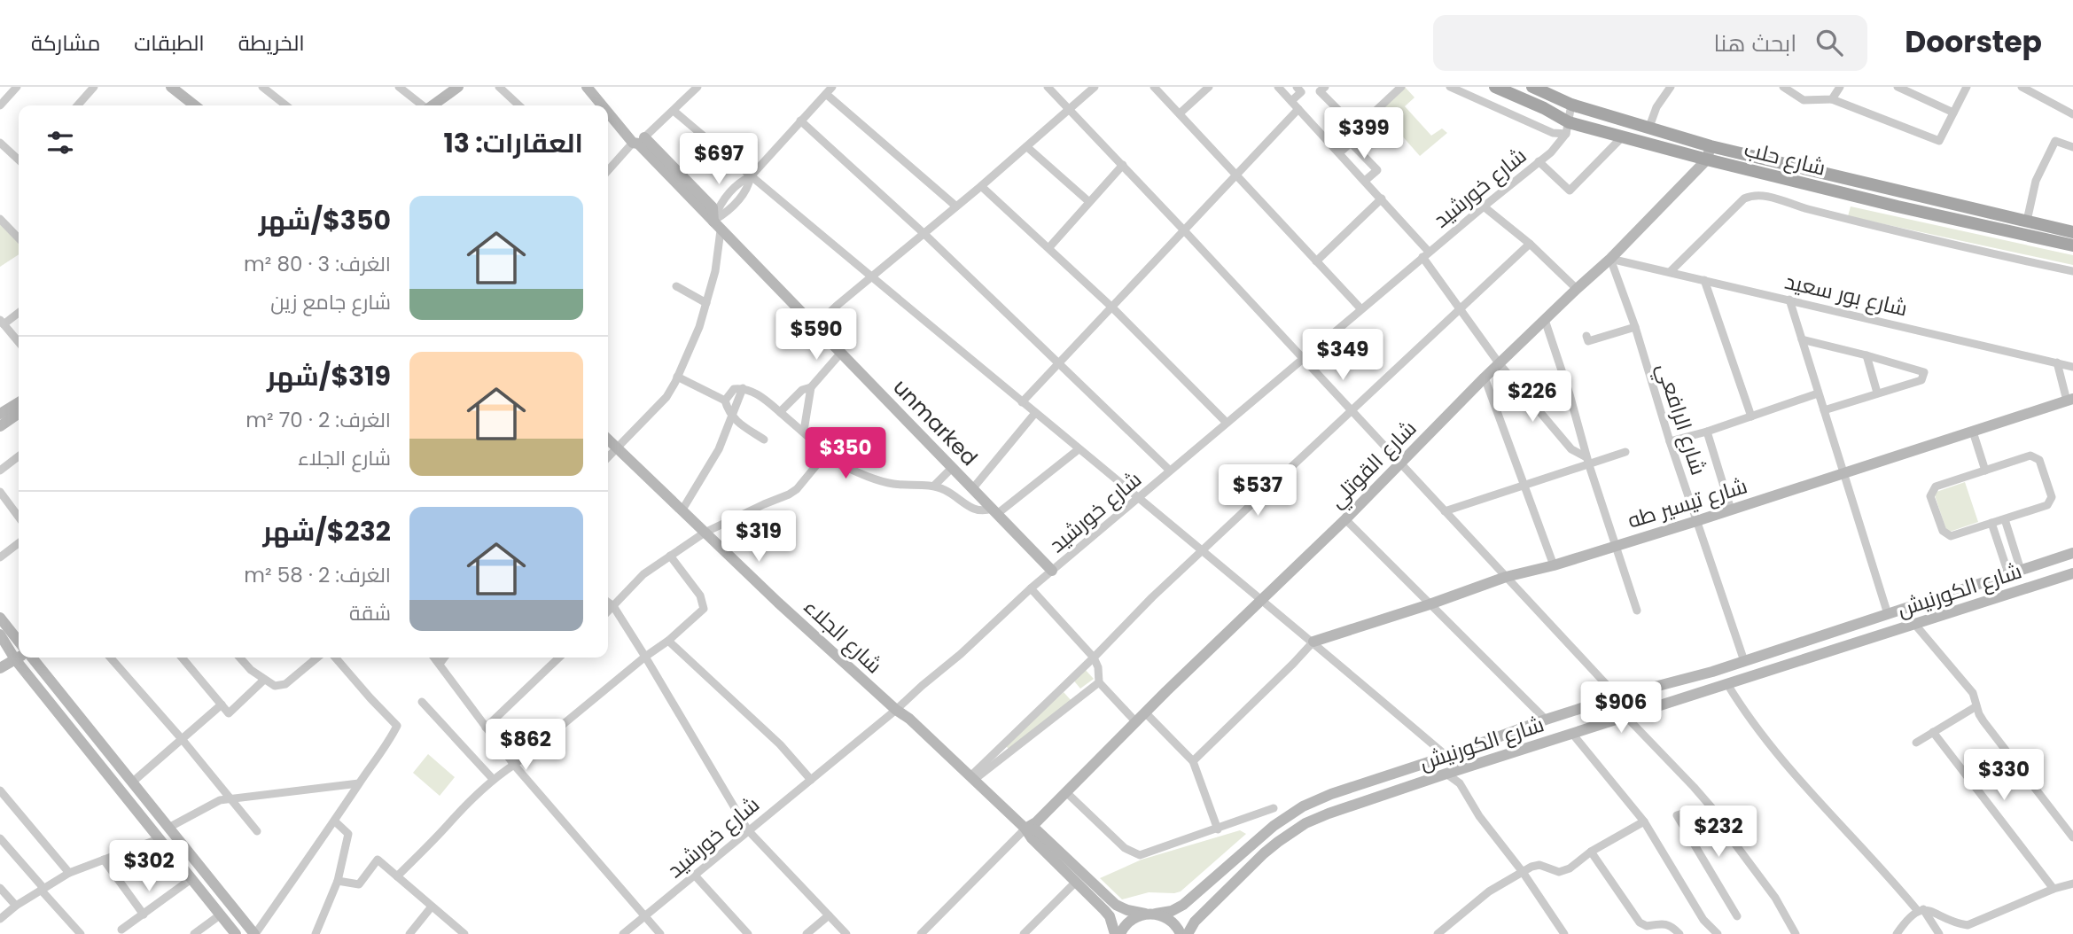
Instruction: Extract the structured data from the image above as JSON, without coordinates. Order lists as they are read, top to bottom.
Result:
{
  "streets": {
    "main road": ["شارع حلب"],
    "street": [
      "شارع خورشيد",
      "شارع بور سعيد",
      "شارع الرافعي",
      "unmarked",
      "شارع القوتلي",
      "شارع تيسير طه",
      "شارع الكورنيش",
      "شارع الجلاء"
    ]
  },
  "crossings": [
    ["شارع حلب", "شارع خورشيد"],
    ["شارع حلب", "شارع القوتلي"],
    ["شارع خورشيد", "unmarked"],
    ["شارع خورشيد", "شارع الجلاء"],
    ["شارع بور سعيد", "شارع الرافعي"],
    ["شارع بور سعيد", "شارع القوتلي"],
    ["شارع الرافعي", "شارع القوتلي"],
    ["شارع الرافعي", "شارع تيسير طه"],
    ["شارع الرافعي", "شارع الكورنيش"],
    ["شارع القوتلي", "شارع الجلاء"]
  ],
  "page": {
    "header": "Doorstep",
    "search": "ابحث هنا",
    "nav": ["الخريطة", "الطبقات", "مشاركة"],
    "heading": "العقارات: 13",
    "price": [
      "$399",
      "$697",
      "$590",
      "$349",
      "$226",
      "$350",
      "$537",
      "$319",
      "$906",
      "$862",
      "$330",
      "$232",
      "$302"
    ],
    "list": [
      {
        "name": "$350/شهر",
        "note": "الغرف: 3 · 80 m² · شارع جامع زين"
      },
      {
        "name": "$319/شهر",
        "note": "الغرف: 2 · 70 m² · شارع الجلاء"
      },
      {
        "name": "$232/شهر",
        "note": "الغرف: 2 · 58 m² · شقة"
      }
    ]
  }
}
